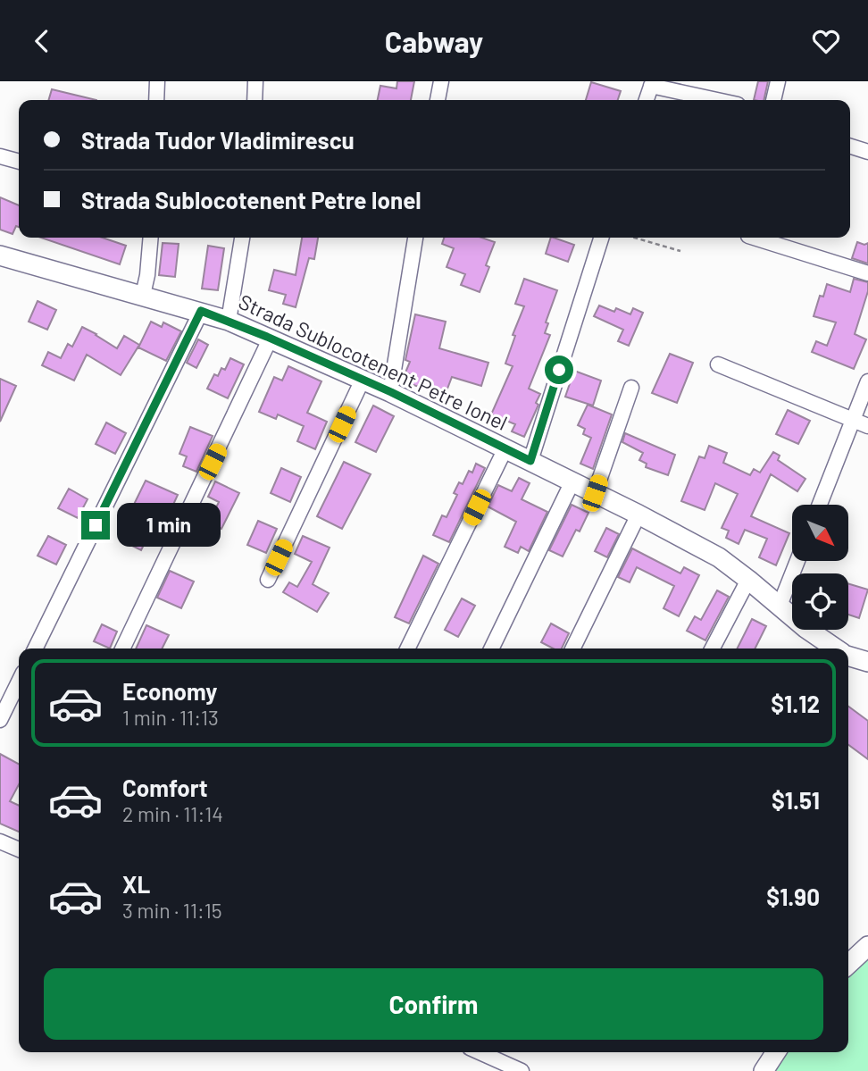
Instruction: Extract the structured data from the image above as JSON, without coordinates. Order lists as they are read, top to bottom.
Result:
{
  "streets": {
    "main road": ["Strada Sublocotenent Petre Ionel"]
  },
  "north": "bottom right",
  "page": {
    "header": "Cabway",
    "banner": ["Strada Tudor Vladimirescu", "Strada Sublocotenent Petre Ionel"],
    "bubble": "1 min",
    "list": [
      {
        "name": "Economy",
        "note": "1 min · 11:13",
        "value": "$1.12"
      },
      {
        "name": "Comfort",
        "note": "2 min · 11:14",
        "value": "$1.51"
      },
      {
        "name": "XL",
        "note": "3 min · 11:15",
        "value": "$1.90"
      }
    ],
    "buttons": "Confirm"
  }
}
